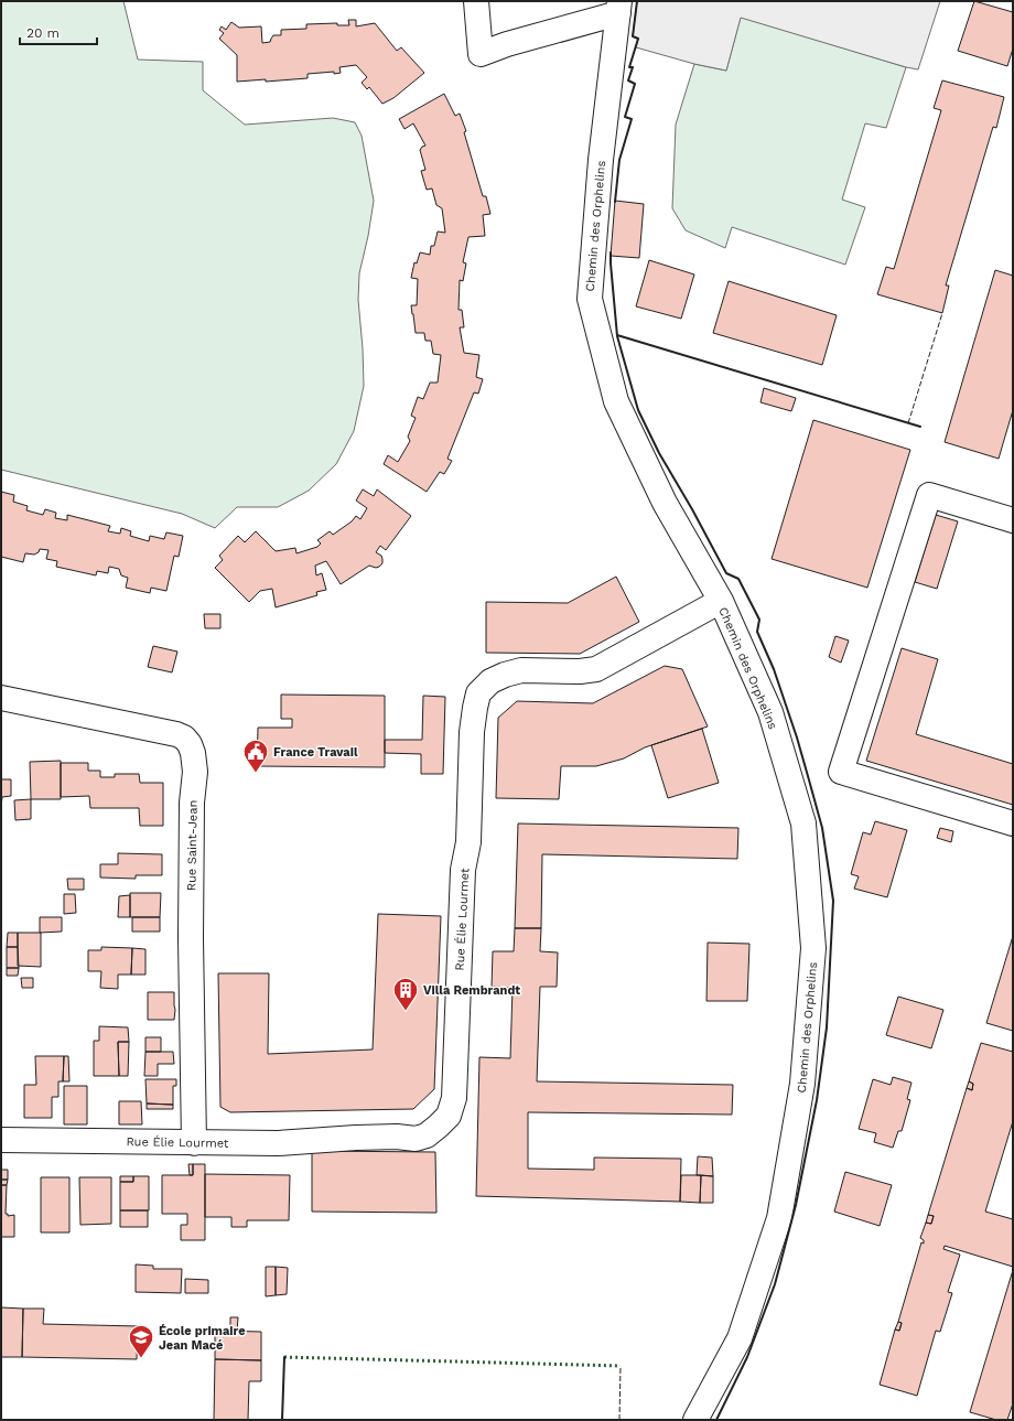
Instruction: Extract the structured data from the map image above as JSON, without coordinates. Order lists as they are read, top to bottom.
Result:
{
  "streets": {
    "street": ["Chemin des Orphelins", "Rue Saint-Jean", "Rue Élie Lourmet"]
  },
  "crossings": [
    ["Chemin des Orphelins", "Rue Élie Lourmet"],
    ["Rue Saint-Jean", "Rue Élie Lourmet"]
  ],
  "places": {
    "public building": ["France Travail"],
    "building": ["Villa Rembrandt"],
    "school or university": ["École primaire Jean Macé"]
  },
  "scale_bar": "20 m"
}
